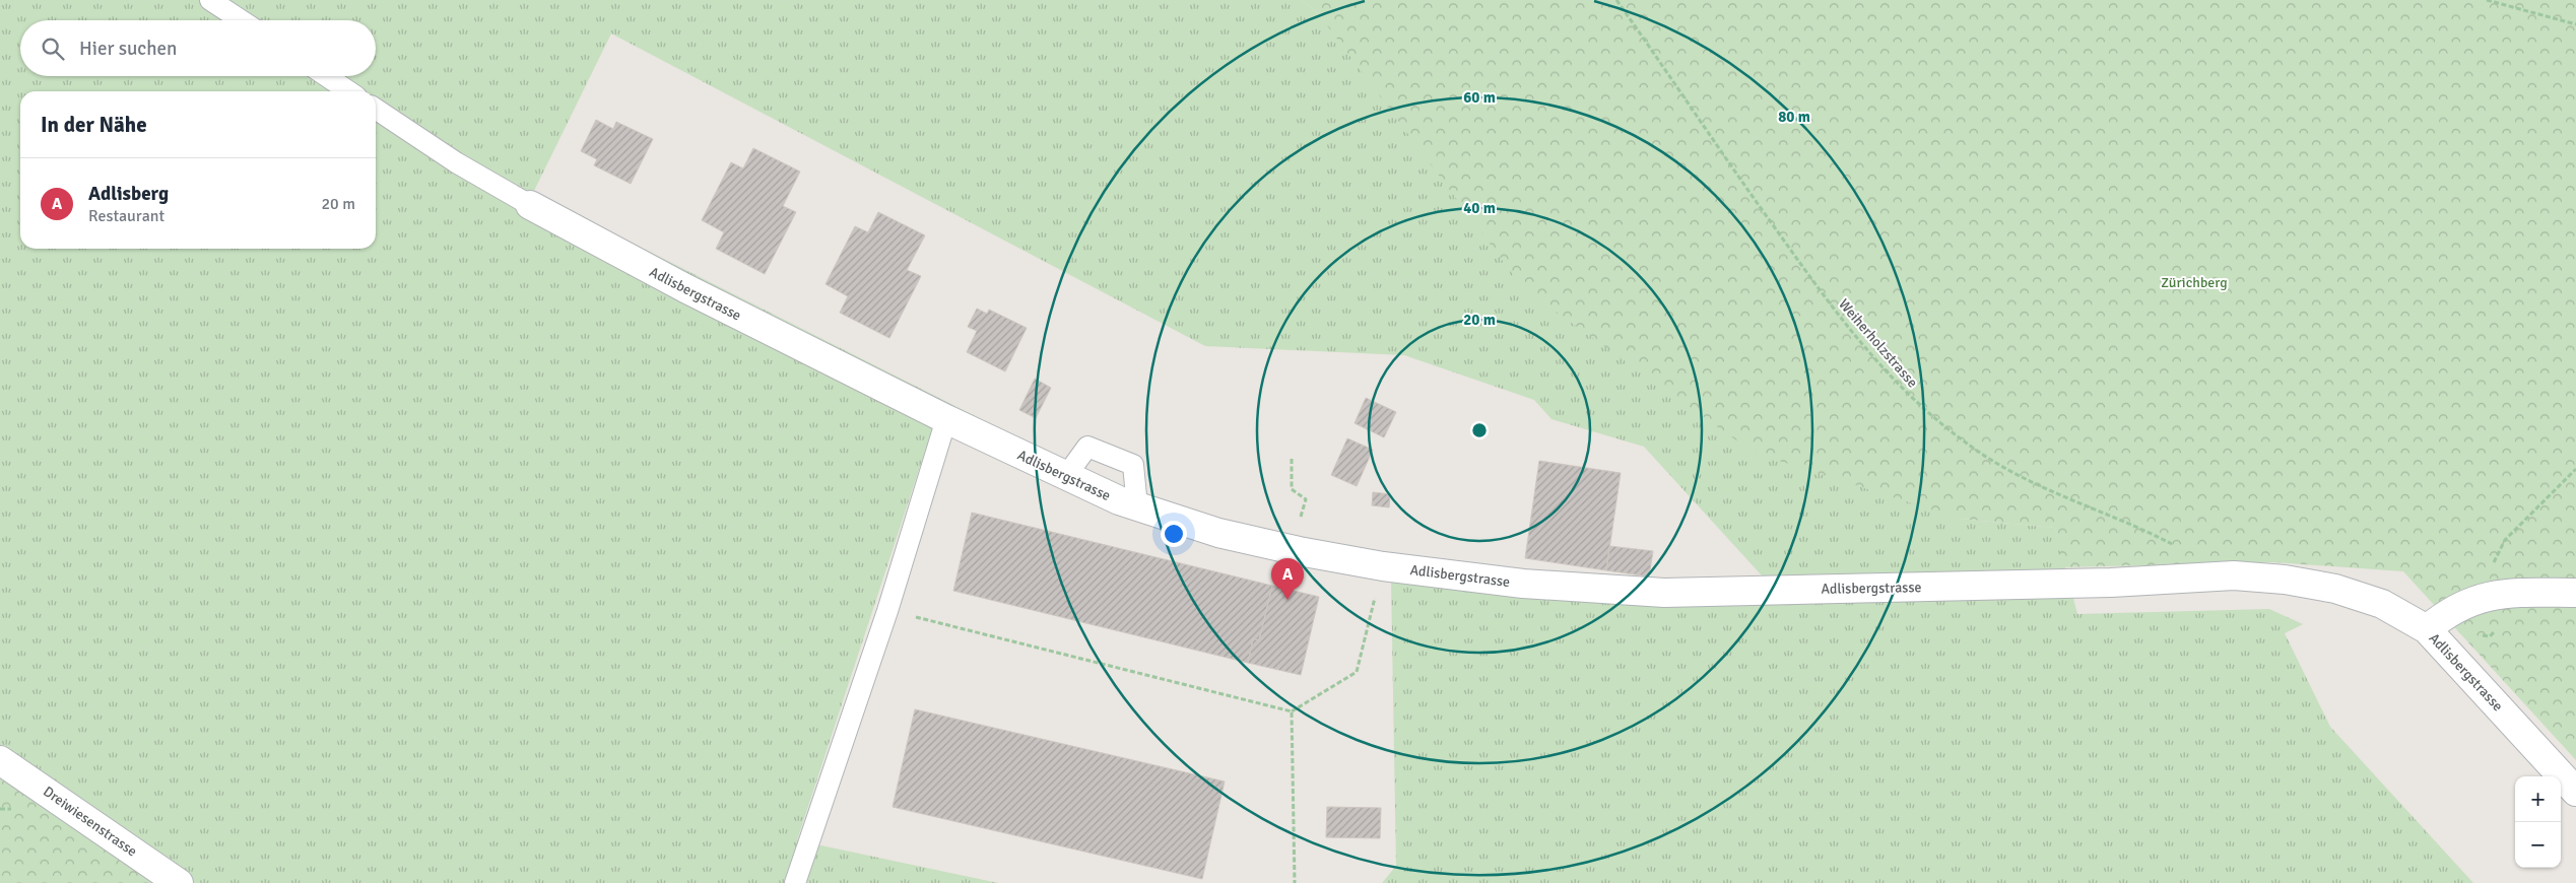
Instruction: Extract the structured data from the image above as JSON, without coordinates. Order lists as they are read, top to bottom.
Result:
{
  "streets": {
    "street": ["Adlisbergstrasse", "Dreiwiesenstrasse"],
    "path": ["Weiherholzstrasse"]
  },
  "parks": ["Zürichberg"],
  "page": {
    "search": "Hier suchen",
    "heading": "In der Nähe",
    "list": [
      {
        "mark": "A",
        "name": "Adlisberg",
        "note": "Restaurant",
        "value": "20 m"
      }
    ],
    "pins": "A",
    "map_buttons": ["+", "−"]
  },
  "rings": [
    "60 m",
    "80 m",
    "40 m",
    "20 m"
  ]
}
